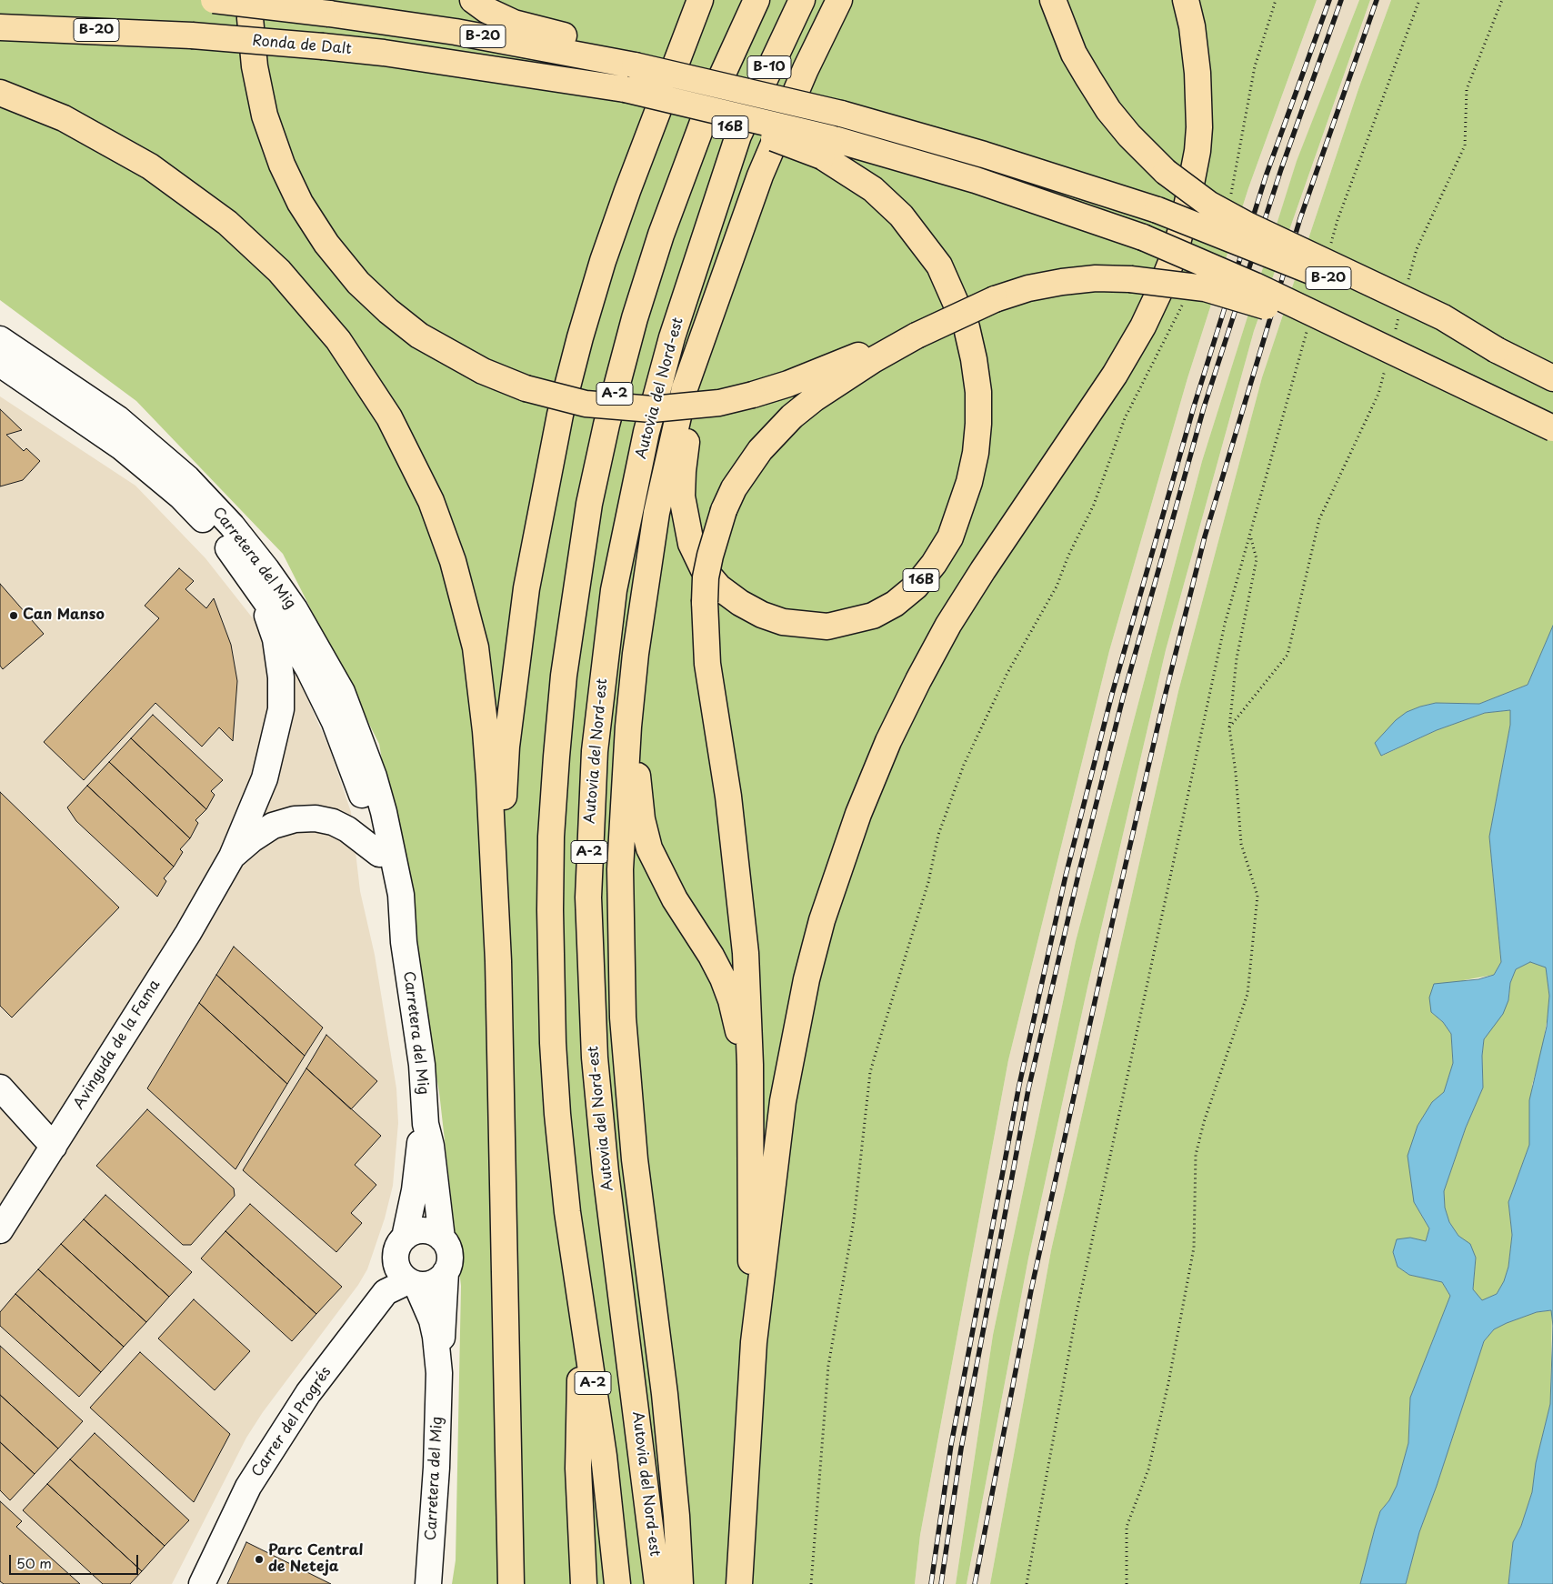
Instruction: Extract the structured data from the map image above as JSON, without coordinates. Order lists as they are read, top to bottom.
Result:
{
  "streets": {
    "highway": [
      "B-20",
      "Ronda de Dalt",
      "B-10",
      "16B",
      "Autovia del Nord-est",
      "A-2"
    ],
    "street": ["Carretera del Mig", "Avinguda de la Fama", "Carrer del Progrés"]
  },
  "crossings": [
    ["B-20", "Ronda de Dalt"],
    ["B-20", "16B"],
    ["Ronda de Dalt", "16B"],
    ["B-10", "A-2"],
    ["Carretera del Mig", "Carrer del Progrés"]
  ],
  "places": ["Can Manso", "Parc Central de Neteja"],
  "scale_bar": "50 m"
}
